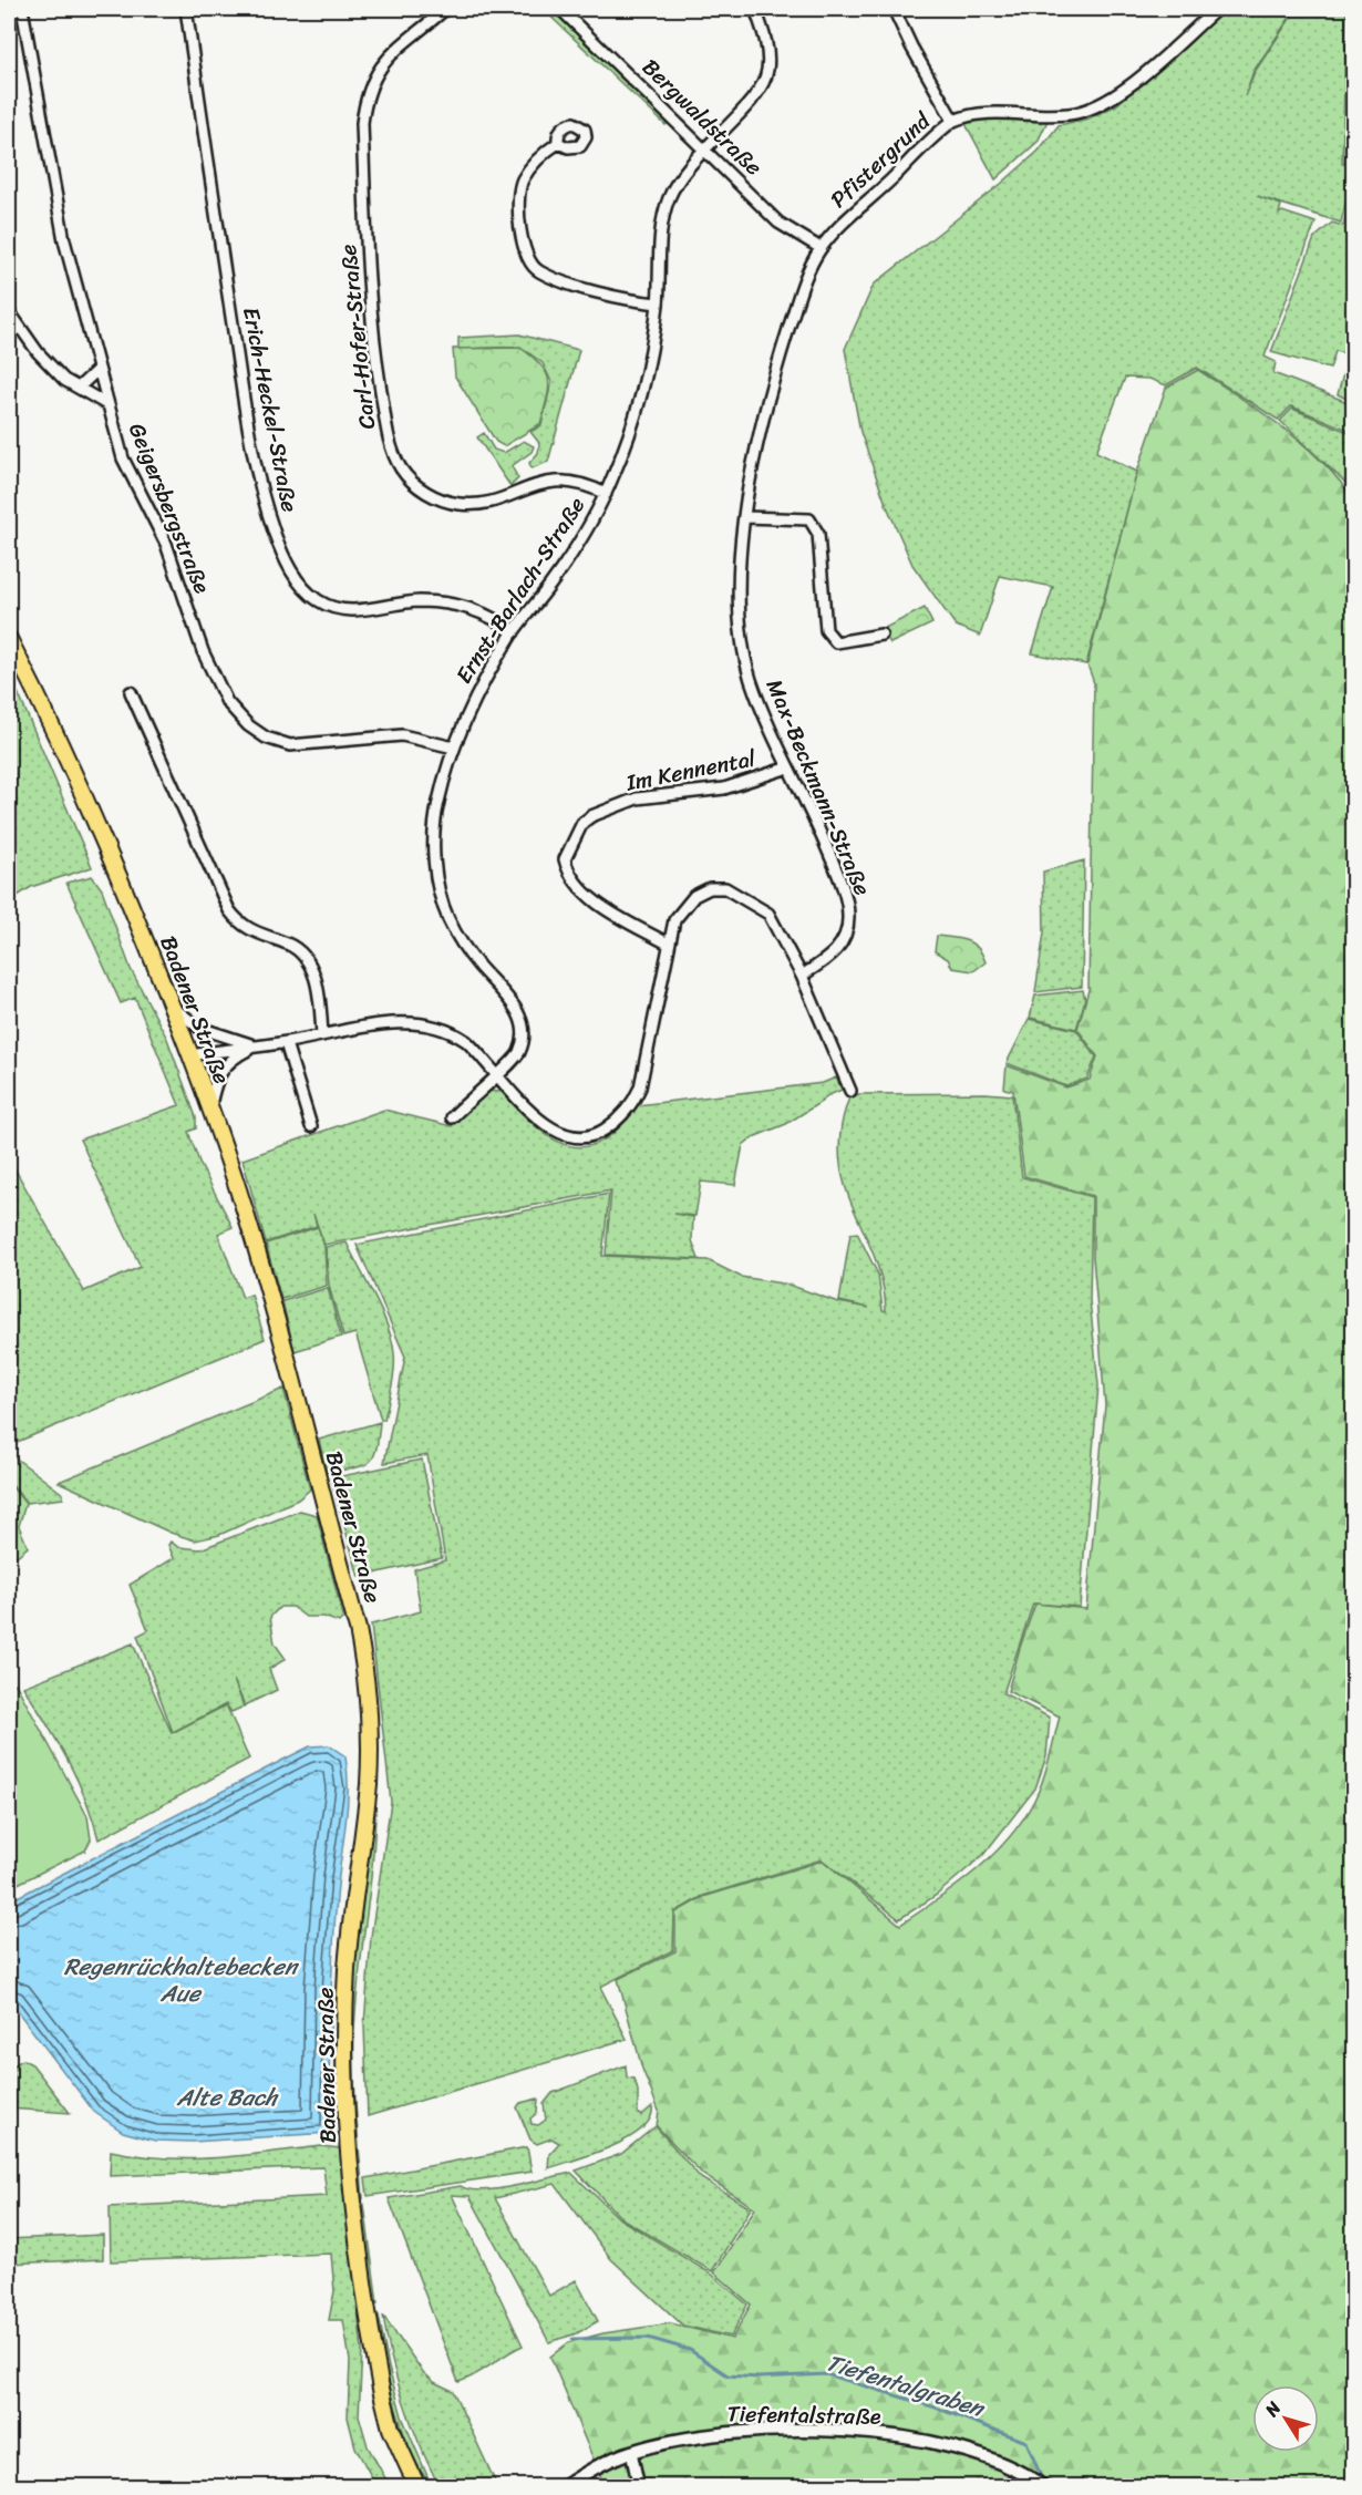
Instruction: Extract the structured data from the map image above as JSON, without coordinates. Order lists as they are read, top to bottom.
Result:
{
  "streets": {
    "main road": ["Badener Straße"],
    "street": [
      "Bergwaldstraße",
      "Pfistergrund",
      "Carl-Hofer-Straße",
      "Erich-Heckel-Straße",
      "Geigersbergstraße",
      "Ernst-Barlach-Straße",
      "Im Kennental",
      "Max-Beckmann-Straße",
      "Tiefentalstraße"
    ]
  },
  "crossings": [
    ["Bergwaldstraße", "Pfistergrund"],
    ["Bergwaldstraße", "Ernst-Barlach-Straße"],
    ["Bergwaldstraße", "Max-Beckmann-Straße"],
    ["Pfistergrund", "Max-Beckmann-Straße"],
    ["Carl-Hofer-Straße", "Ernst-Barlach-Straße"],
    ["Erich-Heckel-Straße", "Ernst-Barlach-Straße"],
    ["Geigersbergstraße", "Ernst-Barlach-Straße"],
    ["Im Kennental", "Max-Beckmann-Straße"]
  ],
  "water": ["Regenrückhaltebecken Aue", "Alte Bach", "Tiefentalgraben"],
  "north": "top left"
}
